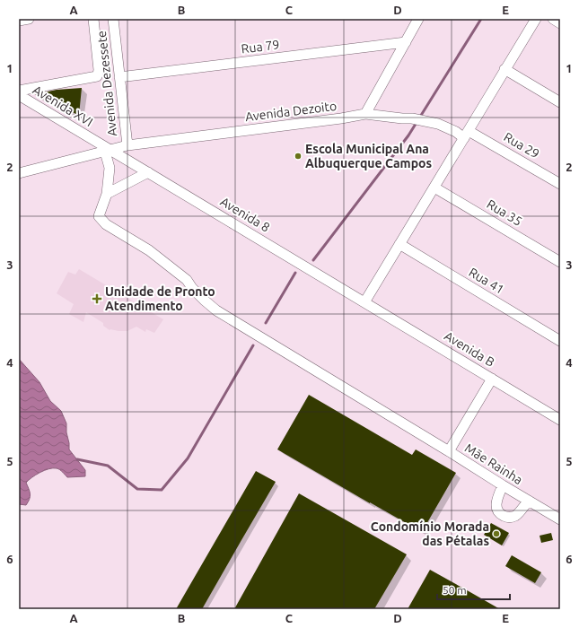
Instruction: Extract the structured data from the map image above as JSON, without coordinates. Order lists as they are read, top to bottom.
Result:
{
  "streets": {
    "street": [
      "Rua 79",
      "Avenida Dezessete",
      "Avenida XVI",
      "Avenida Dezoito",
      "Rua 29",
      "Rua 35",
      "Avenida 8",
      "Rua 41",
      "Avenida B",
      "Mãe Rainha"
    ]
  },
  "crossings": [
    ["Rua 79", "Avenida Dezessete"],
    ["Avenida Dezessete", "Avenida Dezoito"],
    ["Avenida XVI", "Avenida Dezoito"],
    ["Avenida XVI", "Avenida 8"],
    ["Avenida Dezoito", "Rua 29"],
    ["Avenida Dezoito", "Avenida 8"],
    ["Avenida 8", "Avenida B"],
    ["Avenida B", "Mãe Rainha"]
  ],
  "places": {
    "other": ["Escola Municipal Ana Albuquerque Campos", "Condomínio Morada das Pétalas"],
    "health": ["Unidade de Pronto Atendimento"]
  },
  "scale_bar": "50 m",
  "grid": {
    "columns": [
      "A",
      "B",
      "C",
      "D",
      "E"
    ],
    "rows": [
      "1",
      "2",
      "3",
      "4",
      "5",
      "6"
    ]
  }
}
